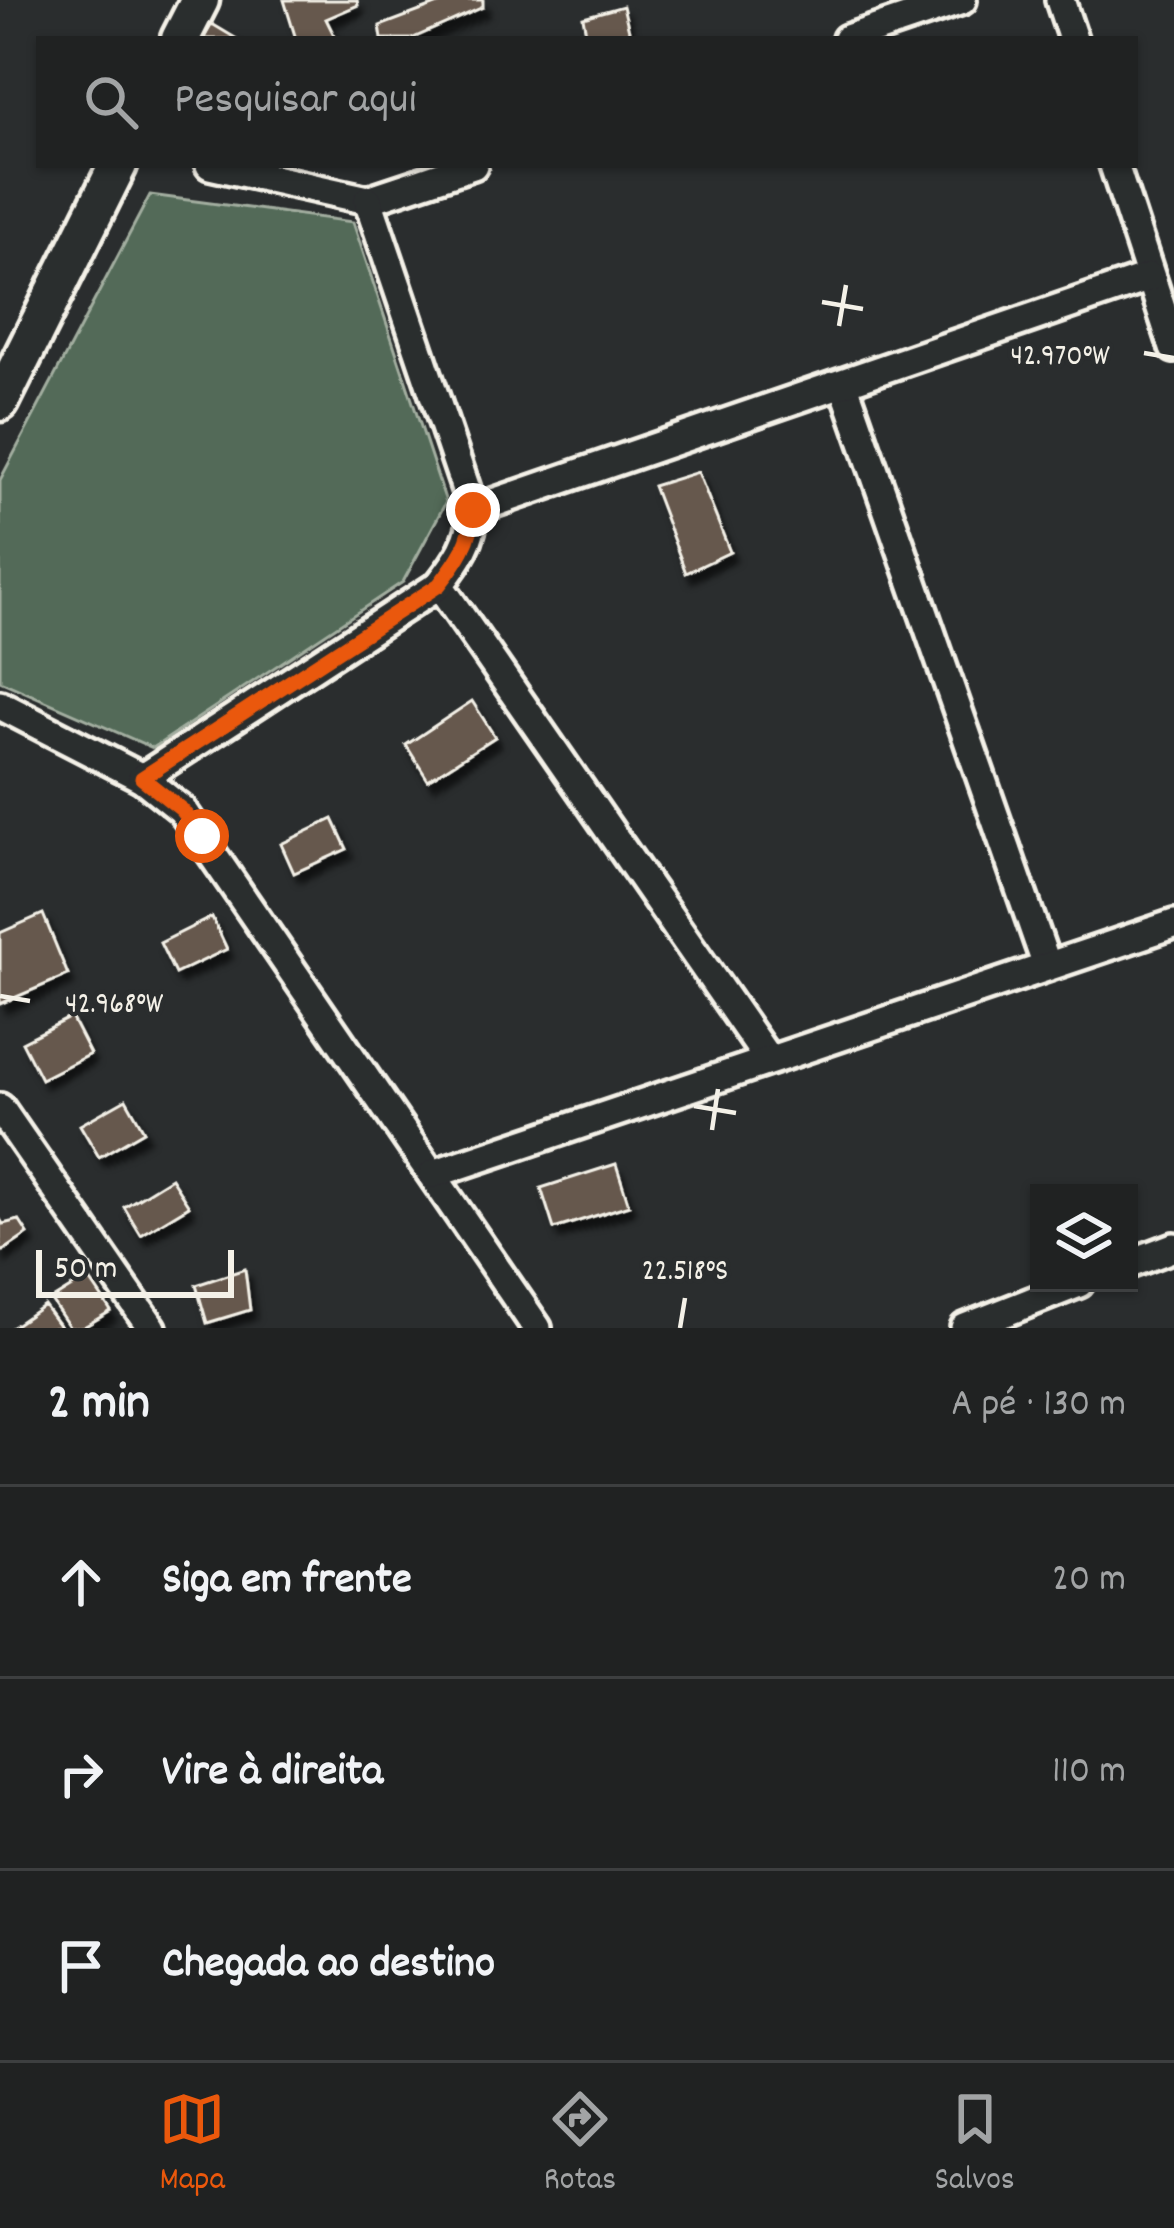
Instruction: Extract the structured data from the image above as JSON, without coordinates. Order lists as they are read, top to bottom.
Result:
{
  "scale_bar": "50 m",
  "page": {
    "search": "Pesquisar aqui",
    "scale": "50 m",
    "heading": ["2 min", "A pé · 130 m"],
    "list": [
      ["Siga em frente", "20 m"],
      ["Vire à direita", "110 m"],
      "Chegada ao destino"
    ],
    "nav": ["Mapa", "Rotas", "Salvos"]
  },
  "coordinates": ["42.970°W", "42.968°W", "22.518°S"]
}
